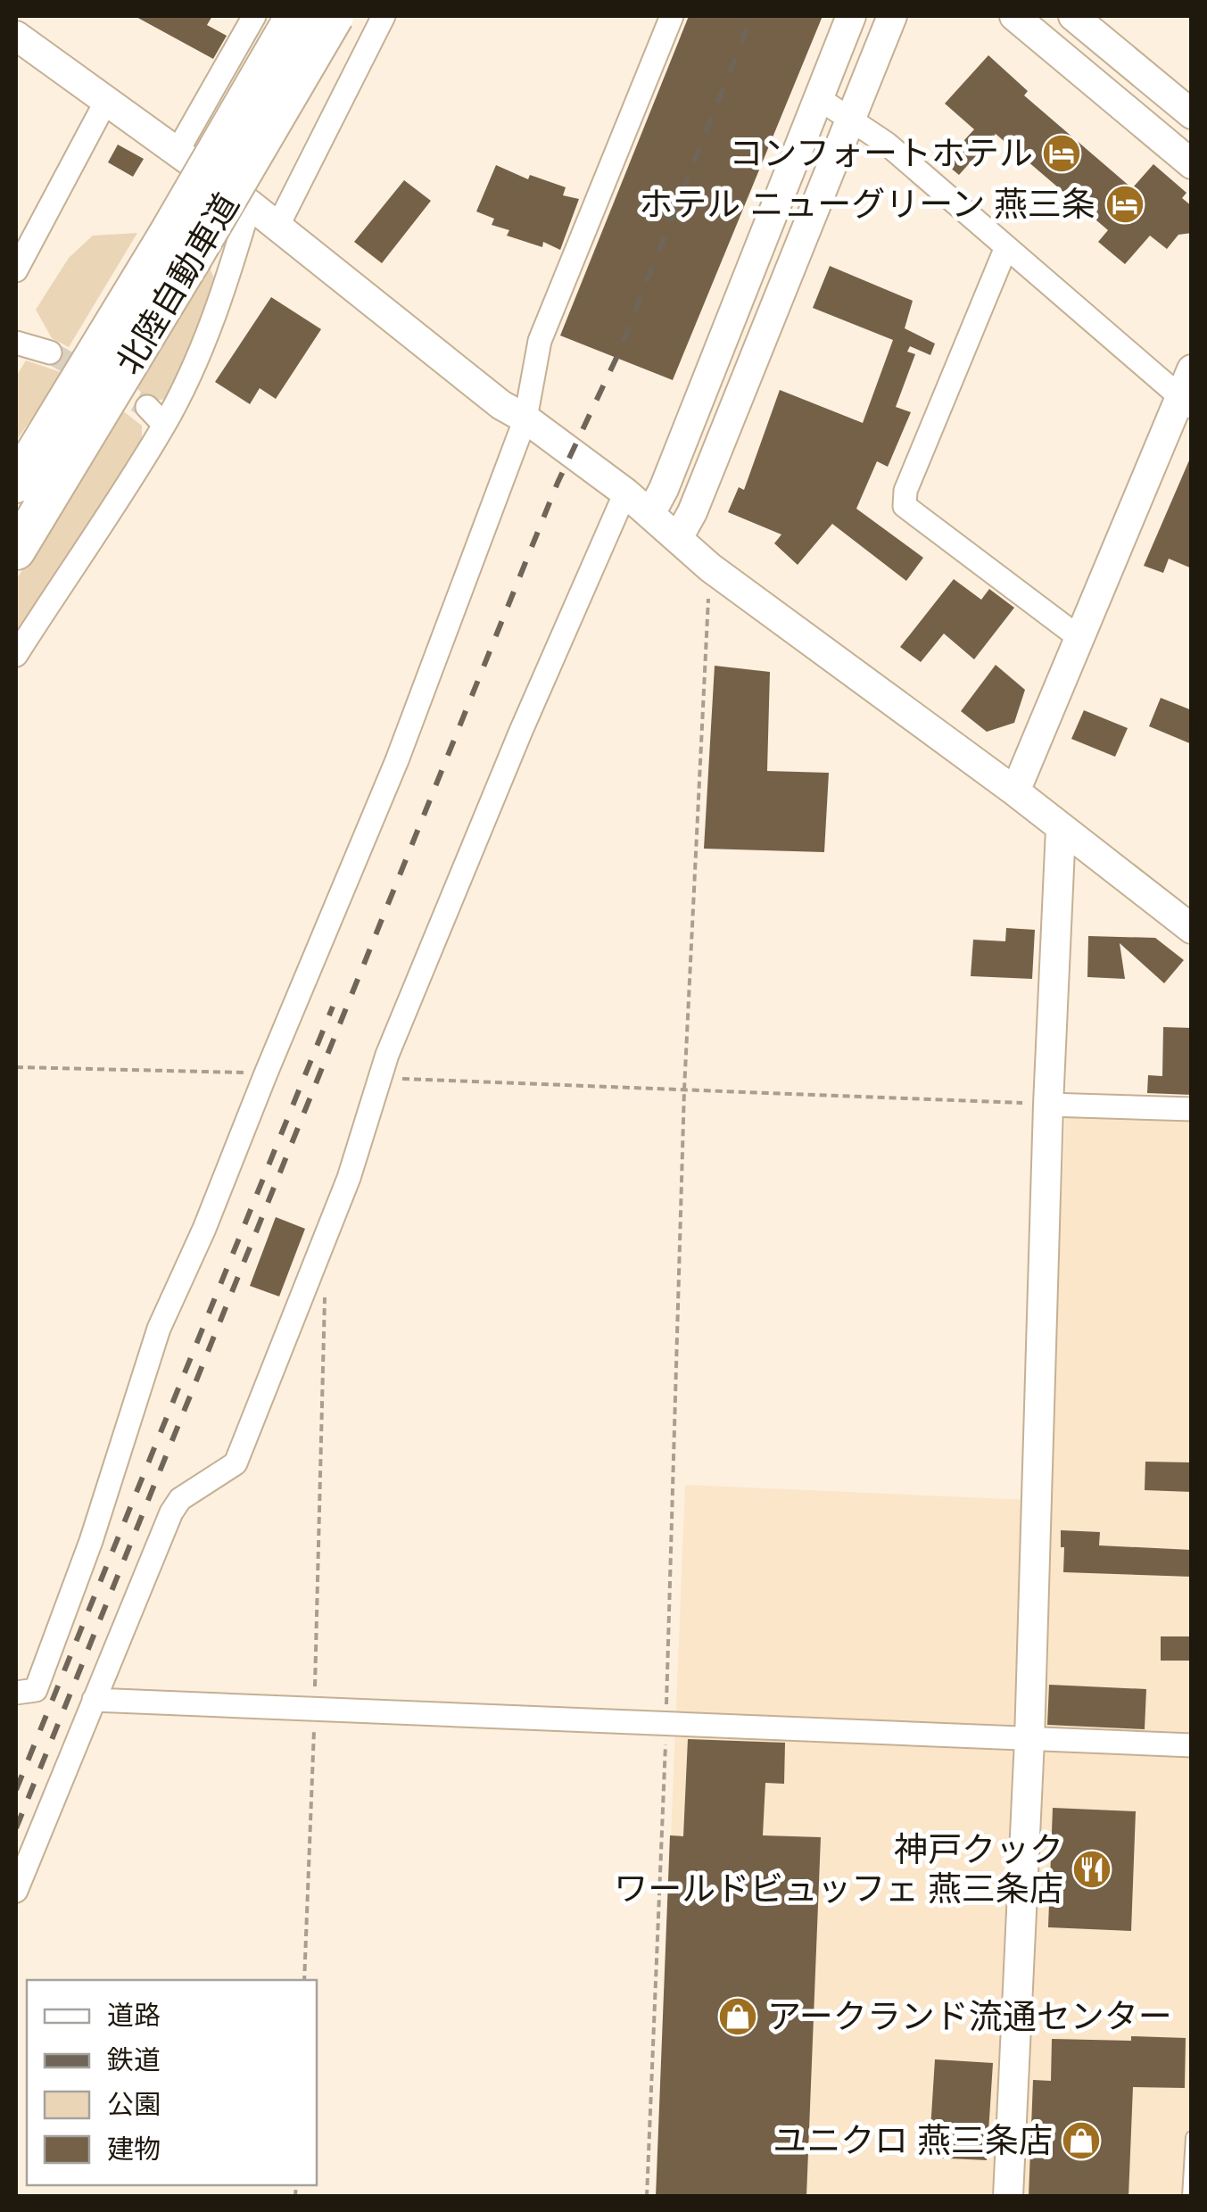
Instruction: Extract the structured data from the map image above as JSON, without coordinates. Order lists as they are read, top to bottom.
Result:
{
  "streets": {
    "highway": ["北陸自動車道"]
  },
  "places": {
    "hotel": ["コンフォートホテル", "ホテル ニューグリーン 燕三条"],
    "restaurant": ["神戸クック ワールドビュッフェ 燕三条店"],
    "shop": ["アークランド流通センター", "ユニクロ 燕三条店"]
  },
  "legend": [
    "道路",
    "鉄道",
    "公園",
    "建物"
  ]
}
